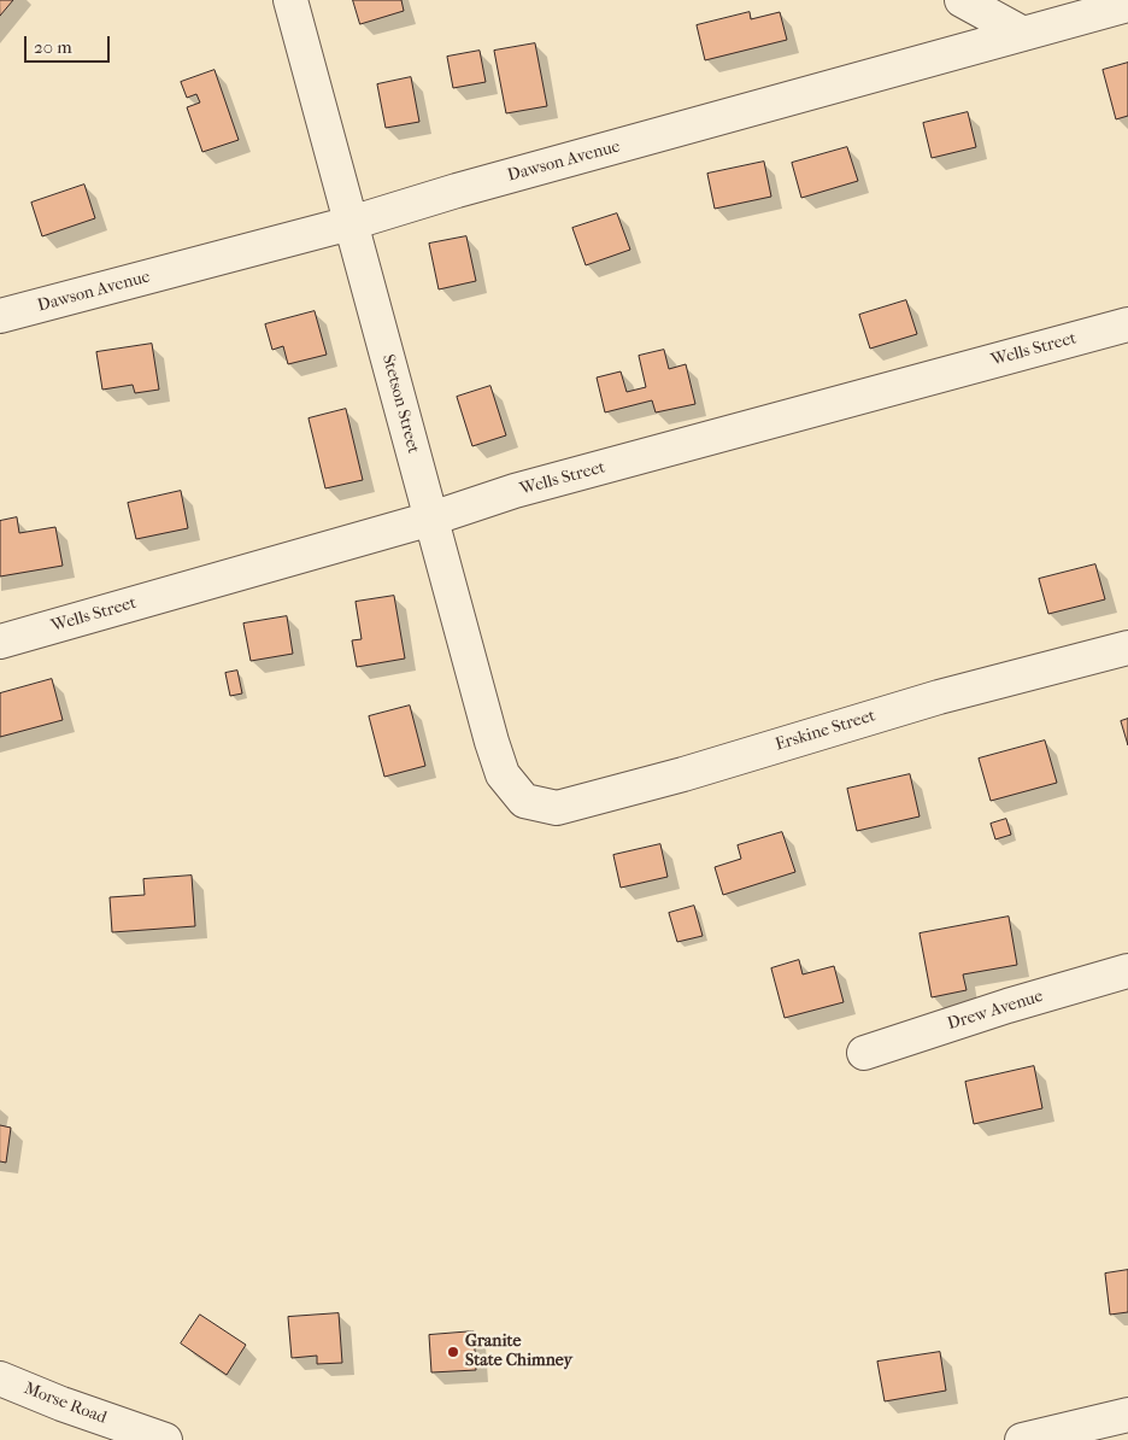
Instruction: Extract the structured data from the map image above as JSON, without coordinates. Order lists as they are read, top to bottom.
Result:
{
  "streets": {
    "street": [
      "Dawson Avenue",
      "Wells Street",
      "Stetson Street",
      "Erskine Street",
      "Drew Avenue",
      "Morse Road"
    ]
  },
  "crossings": [
    ["Dawson Avenue", "Stetson Street"],
    ["Wells Street", "Stetson Street"],
    ["Stetson Street", "Erskine Street"]
  ],
  "places": ["Granite State Chimney"],
  "scale_bar": "20 m"
}
